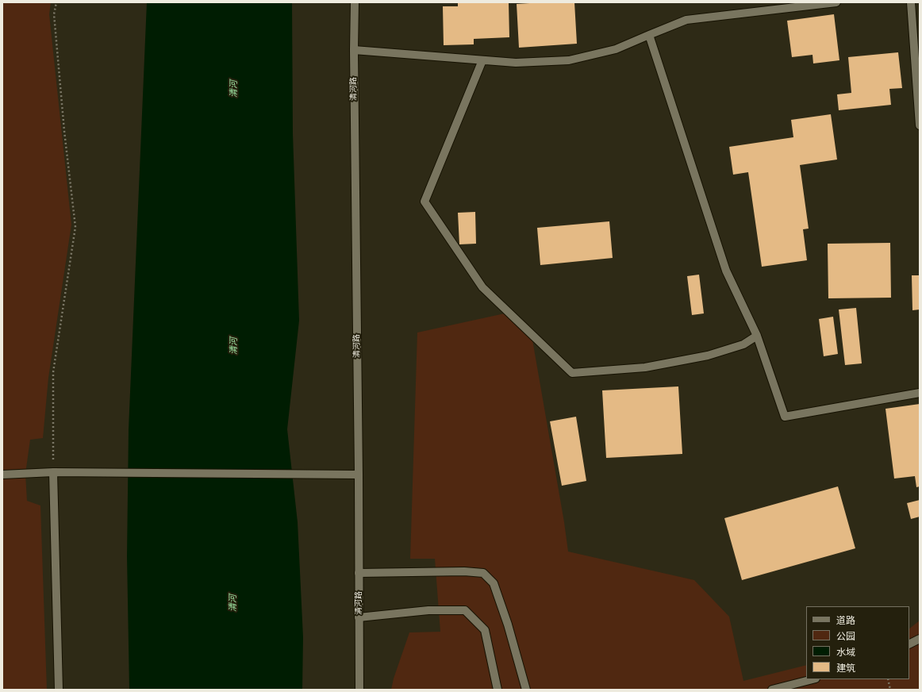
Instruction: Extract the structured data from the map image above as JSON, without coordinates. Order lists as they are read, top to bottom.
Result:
{
  "streets": {
    "street": ["清河路"]
  },
  "water": ["清河"],
  "legend": [
    "道路",
    "公园",
    "水域",
    "建筑"
  ]
}
